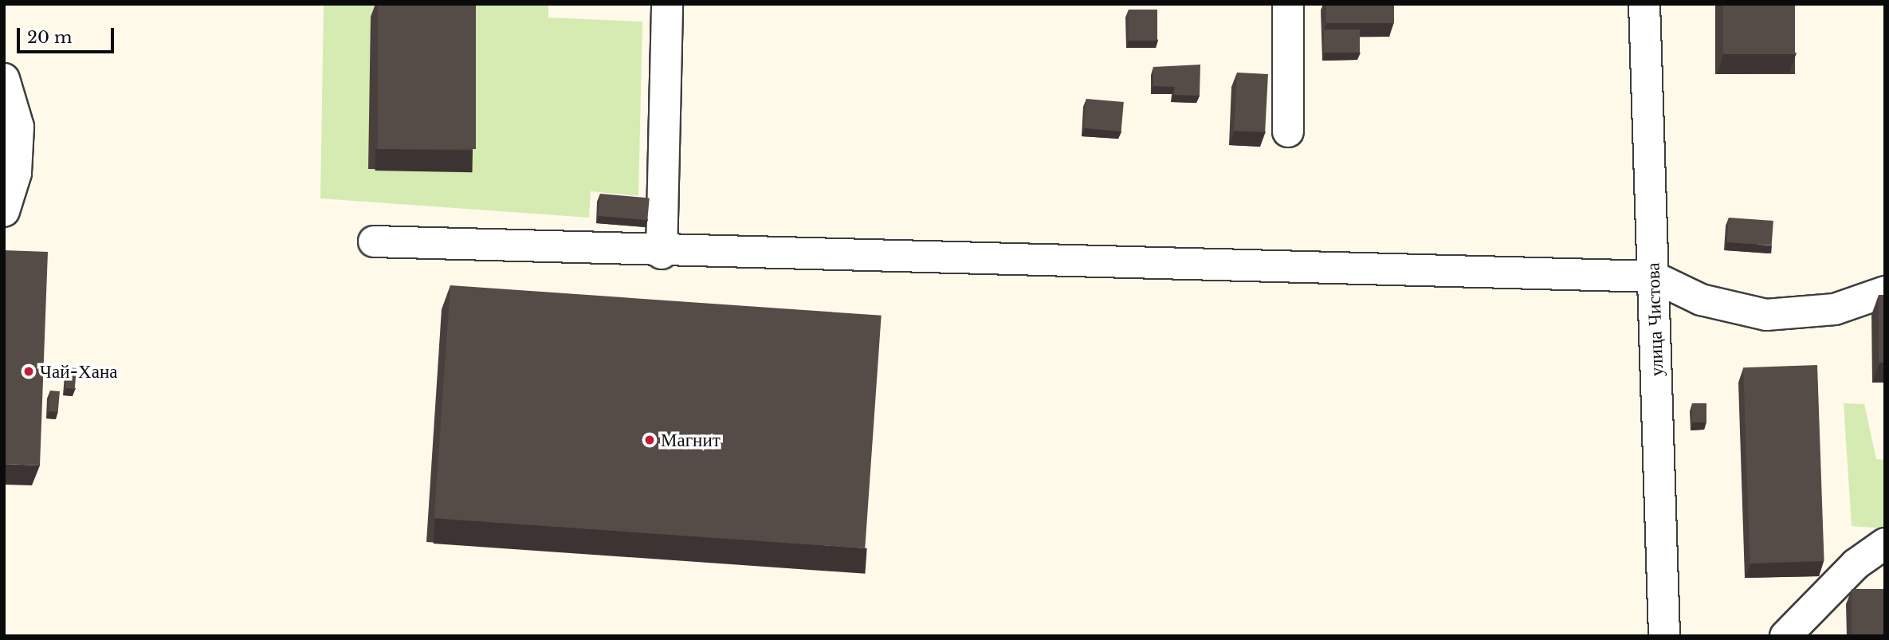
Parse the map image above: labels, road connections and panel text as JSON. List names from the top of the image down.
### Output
{
  "streets": {
    "street": ["улица Чистова"]
  },
  "places": ["Чай-Хана", "Магнит"],
  "scale_bar": "20 m"
}
